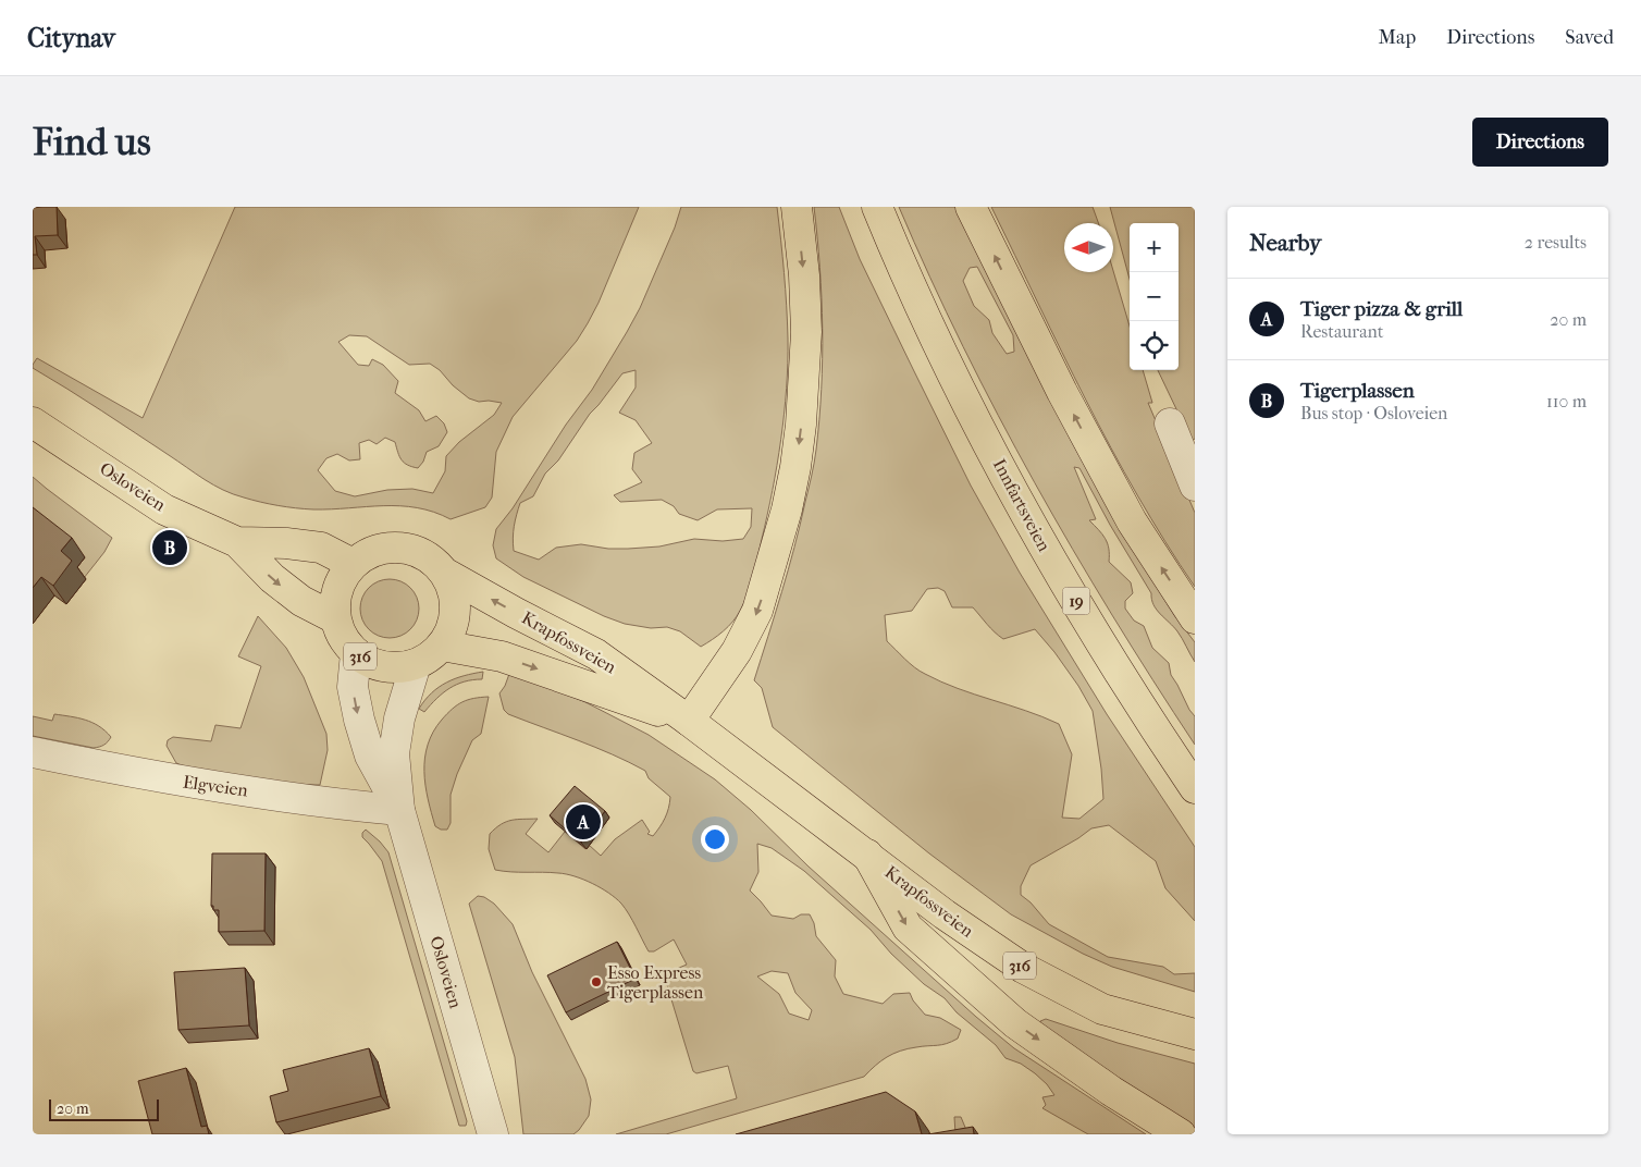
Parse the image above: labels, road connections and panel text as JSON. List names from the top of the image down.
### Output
{
  "streets": {
    "main road": [
      "Osloveien",
      "Innfartsveien",
      "19",
      "Krapfossveien",
      "316"
    ],
    "street": ["Elgveien"]
  },
  "crossings": [
    ["Osloveien", "Krapfossveien"],
    ["Osloveien", "316"],
    ["Osloveien", "Elgveien"],
    ["Krapfossveien", "316"]
  ],
  "places": ["Esso Express Tigerplassen"],
  "scale_bar": "20 m",
  "north": "left",
  "page": {
    "header": "Citynav",
    "nav": ["Map", "Directions", "Saved"],
    "buttons": "Directions",
    "title": "Find us",
    "heading": ["Nearby", "2 results"],
    "map_buttons": ["+", "−"],
    "list": [
      {
        "mark": "A",
        "name": "Tiger pizza & grill",
        "note": "Restaurant",
        "value": "20 m"
      },
      {
        "mark": "B",
        "name": "Tigerplassen",
        "note": "Bus stop · Osloveien",
        "value": "110 m"
      }
    ],
    "pins": ["B", "A"],
    "scale": "20 m"
  }
}
